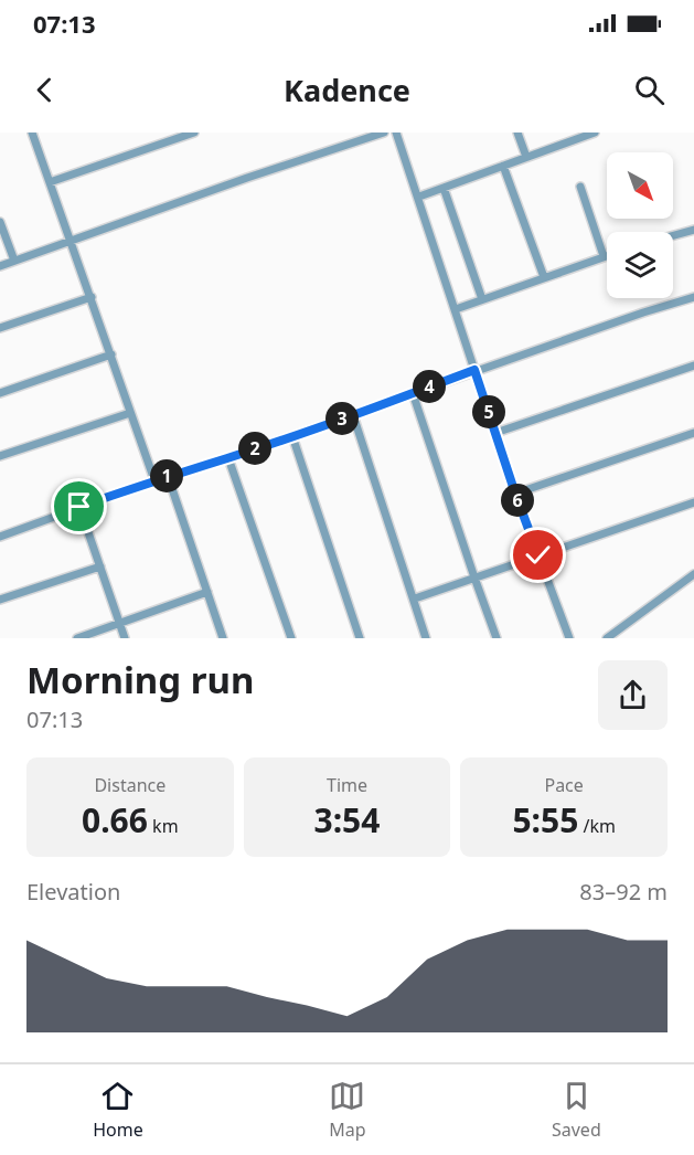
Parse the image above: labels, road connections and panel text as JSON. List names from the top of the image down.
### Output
{
  "north": "bottom right",
  "page": {
    "status": "07:13",
    "header": "Kadence",
    "pins": [
      "4",
      "5",
      "3",
      "2",
      "1",
      "6"
    ],
    "heading": ["Morning run", "07:13"],
    "stats": [
      ["Distance", "0.66 km"],
      ["Time", "3:54"],
      ["Pace", "5:55 /km"]
    ],
    "chart": ["Elevation", "83–92 m"],
    "tabs": ["Home", "Map", "Saved"]
  }
}
